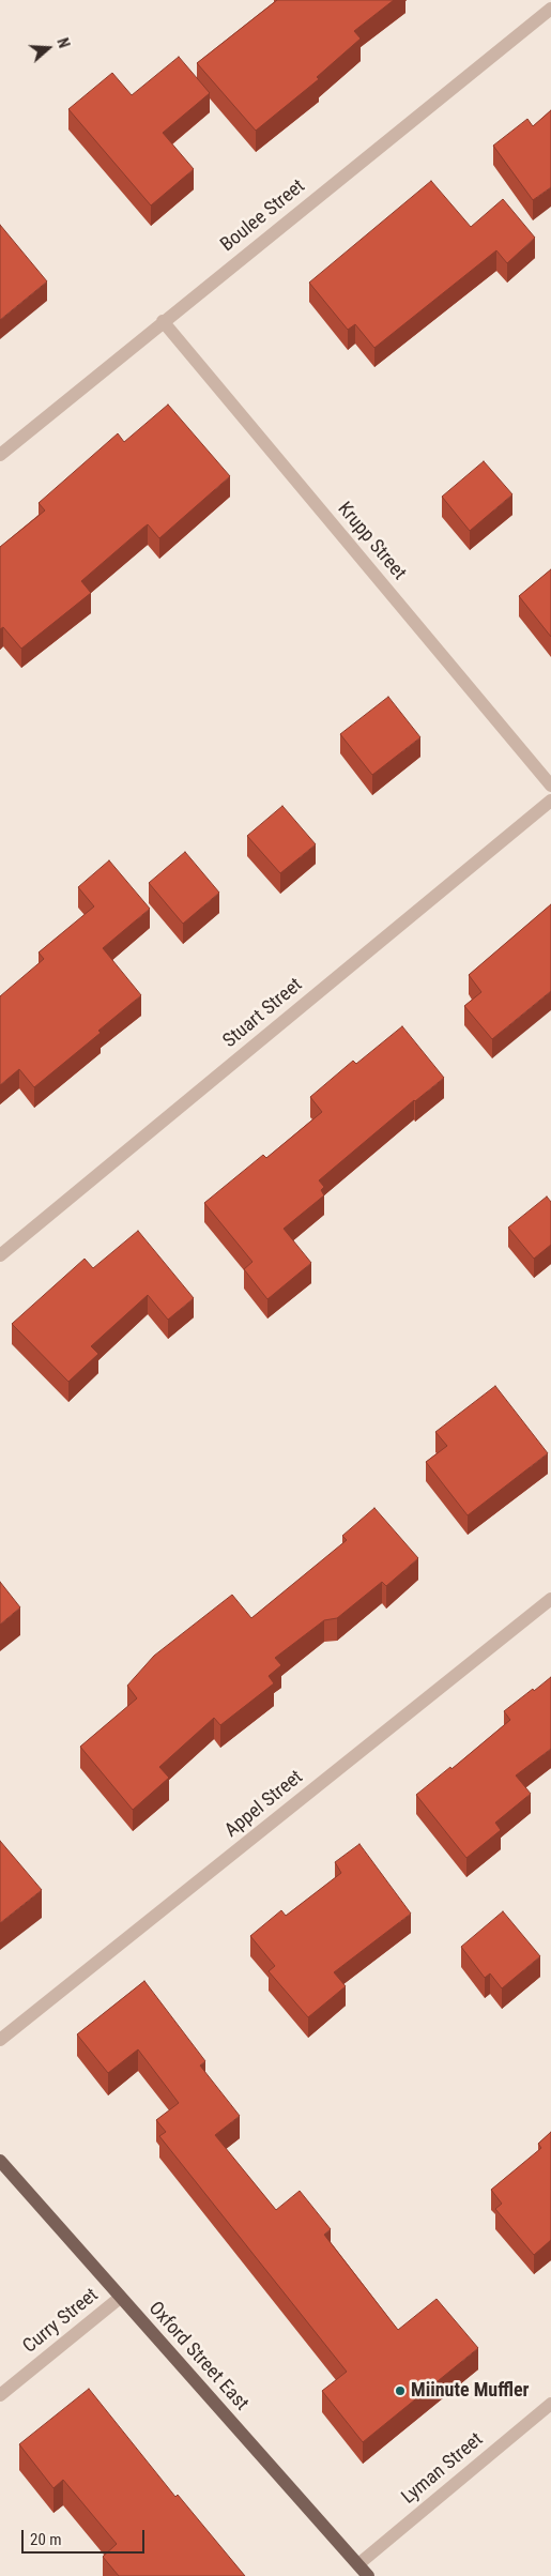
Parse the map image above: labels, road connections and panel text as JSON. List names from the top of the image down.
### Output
{
  "streets": {
    "main road": ["Oxford Street East"],
    "street": [
      "Boulee Street",
      "Krupp Street",
      "Stuart Street",
      "Appel Street",
      "Curry Street",
      "Lyman Street"
    ]
  },
  "crossings": [
    ["Boulee Street", "Krupp Street"],
    ["Curry Street", "Oxford Street East"],
    ["Oxford Street East", "Lyman Street"]
  ],
  "places": ["Miinute Muffler"],
  "scale_bar": "20 m",
  "north": "right"
}
